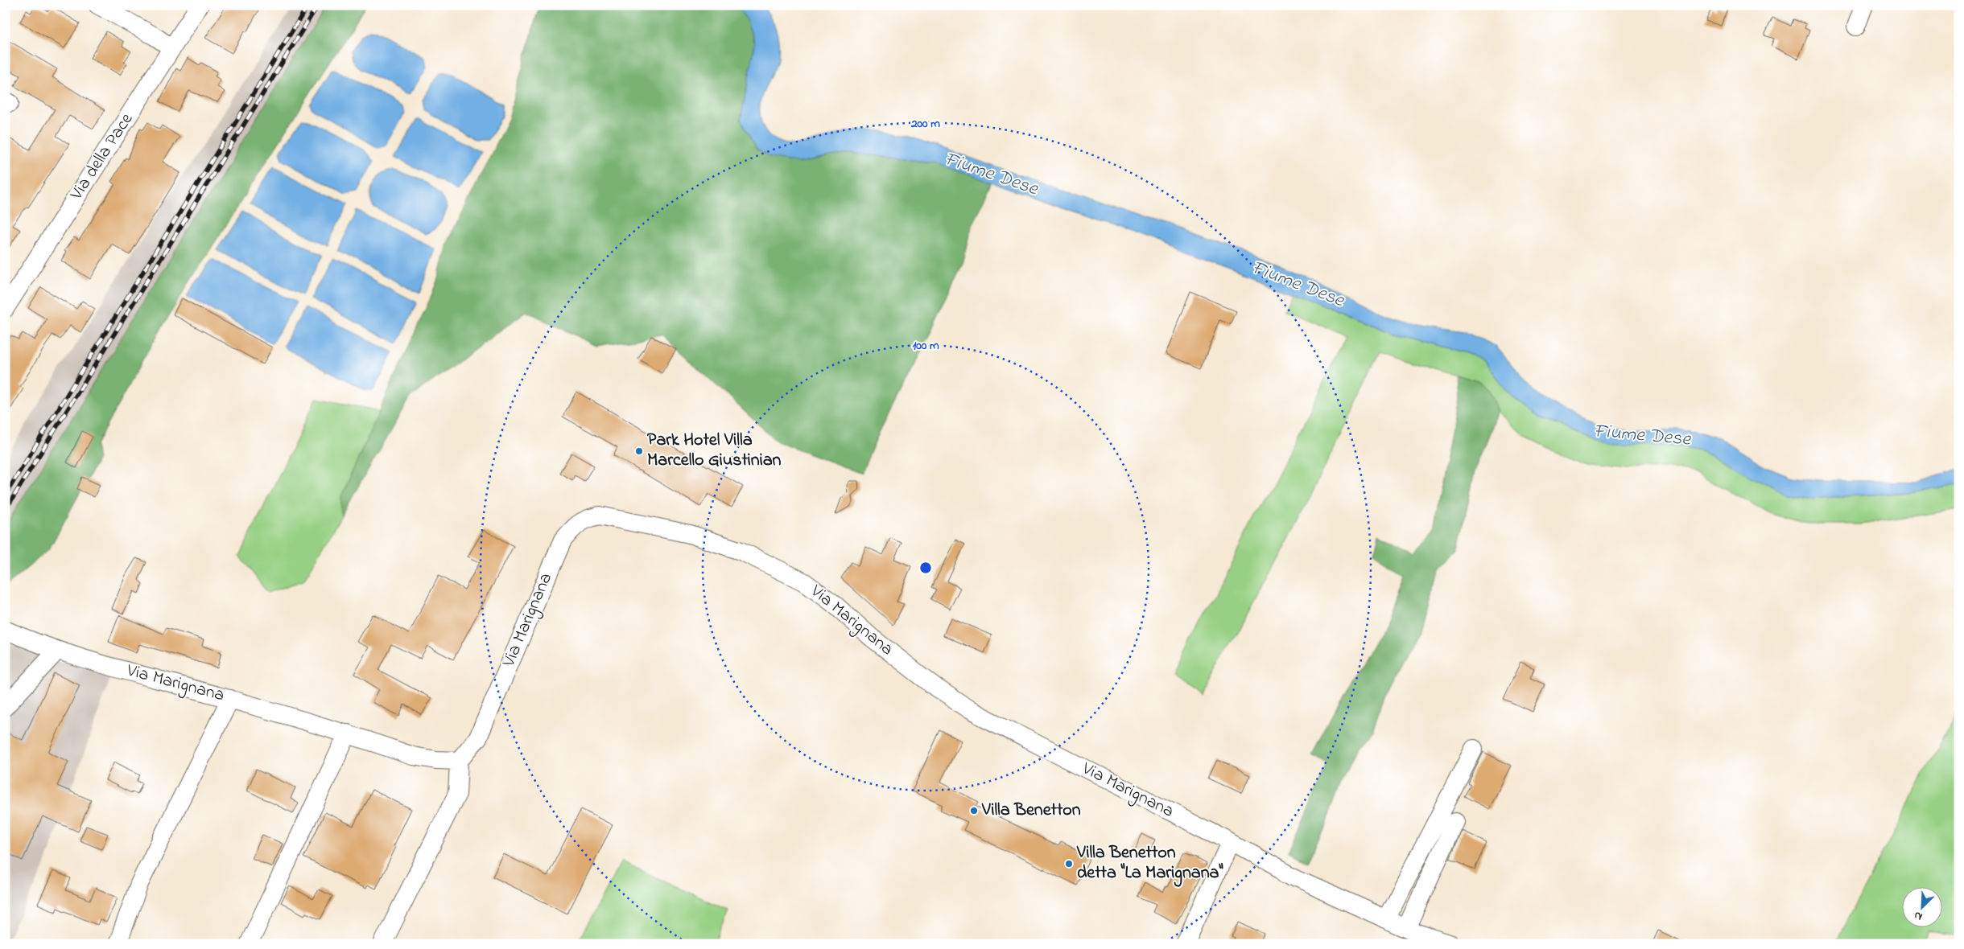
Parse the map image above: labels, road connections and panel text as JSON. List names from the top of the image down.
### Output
{
  "streets": {
    "street": ["Via della Pace", "Via Marignana"]
  },
  "water": ["Fiume Dese"],
  "places": ["Park Hotel Villa Marcello Giustinian", "Villa Benetton", "Villa Benetton detta \"La Marignana\""],
  "north": "bottom left",
  "rings": ["200 m", "100 m"]
}
